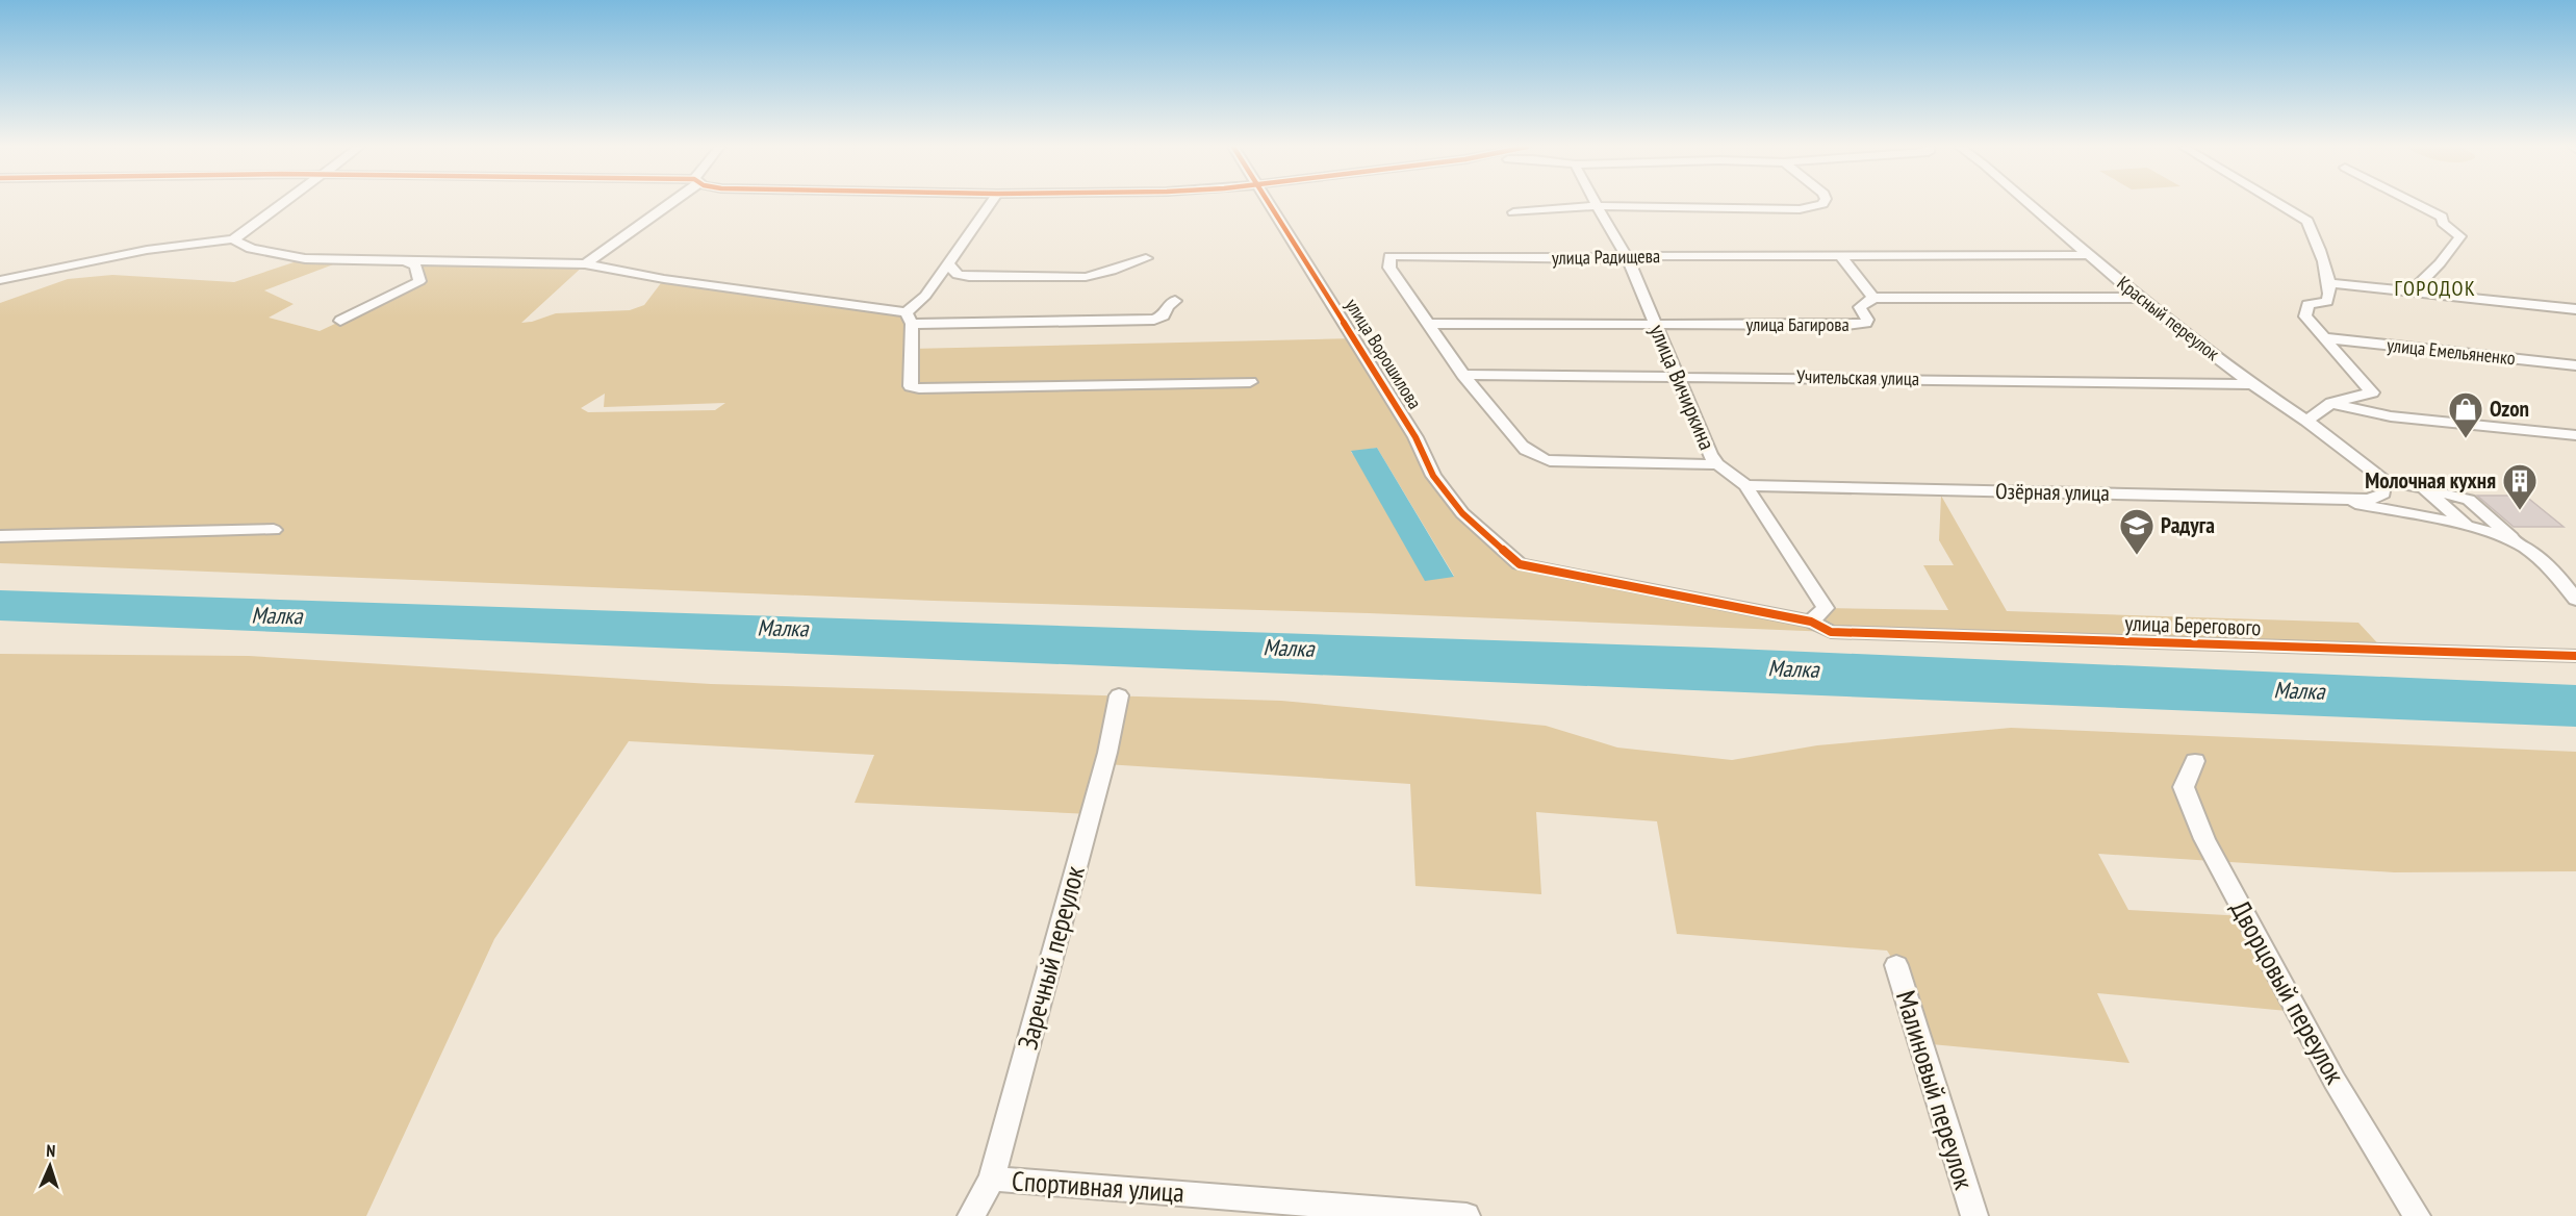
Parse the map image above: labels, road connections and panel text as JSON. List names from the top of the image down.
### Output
{
  "streets": {
    "street": [
      "улица Радищева",
      "Красный переулок",
      "улица Багирова",
      "улица Емельяненко",
      "улица Ворошилова",
      "Учительская улица",
      "улица Вичиркина",
      "Озёрная улица",
      "улица Берегового",
      "Заречный переулок",
      "Дворцовый переулок",
      "Малиновый переулок",
      "Спортивная улица"
    ]
  },
  "crossings": [
    ["улица Радищева", "Красный переулок"],
    ["улица Радищева", "улица Багирова"],
    ["улица Радищева", "Учительская улица"],
    ["улица Радищева", "улица Вичиркина"],
    ["Красный переулок", "улица Багирова"],
    ["Красный переулок", "Учительская улица"],
    ["Красный переулок", "Озёрная улица"],
    ["улица Багирова", "улица Вичиркина"],
    ["улица Ворошилова", "улица Берегового"],
    ["Учительская улица", "улица Вичиркина"],
    ["улица Вичиркина", "Озёрная улица"],
    ["улица Вичиркина", "улица Берегового"],
    ["Заречный переулок", "Спортивная улица"]
  ],
  "districts": ["ГОРОДОК"],
  "water": ["Малка"],
  "places": {
    "shop": ["Ozon"],
    "building": ["Молочная кухня"],
    "school or university": ["Радуга"]
  },
  "north": "top"
}
